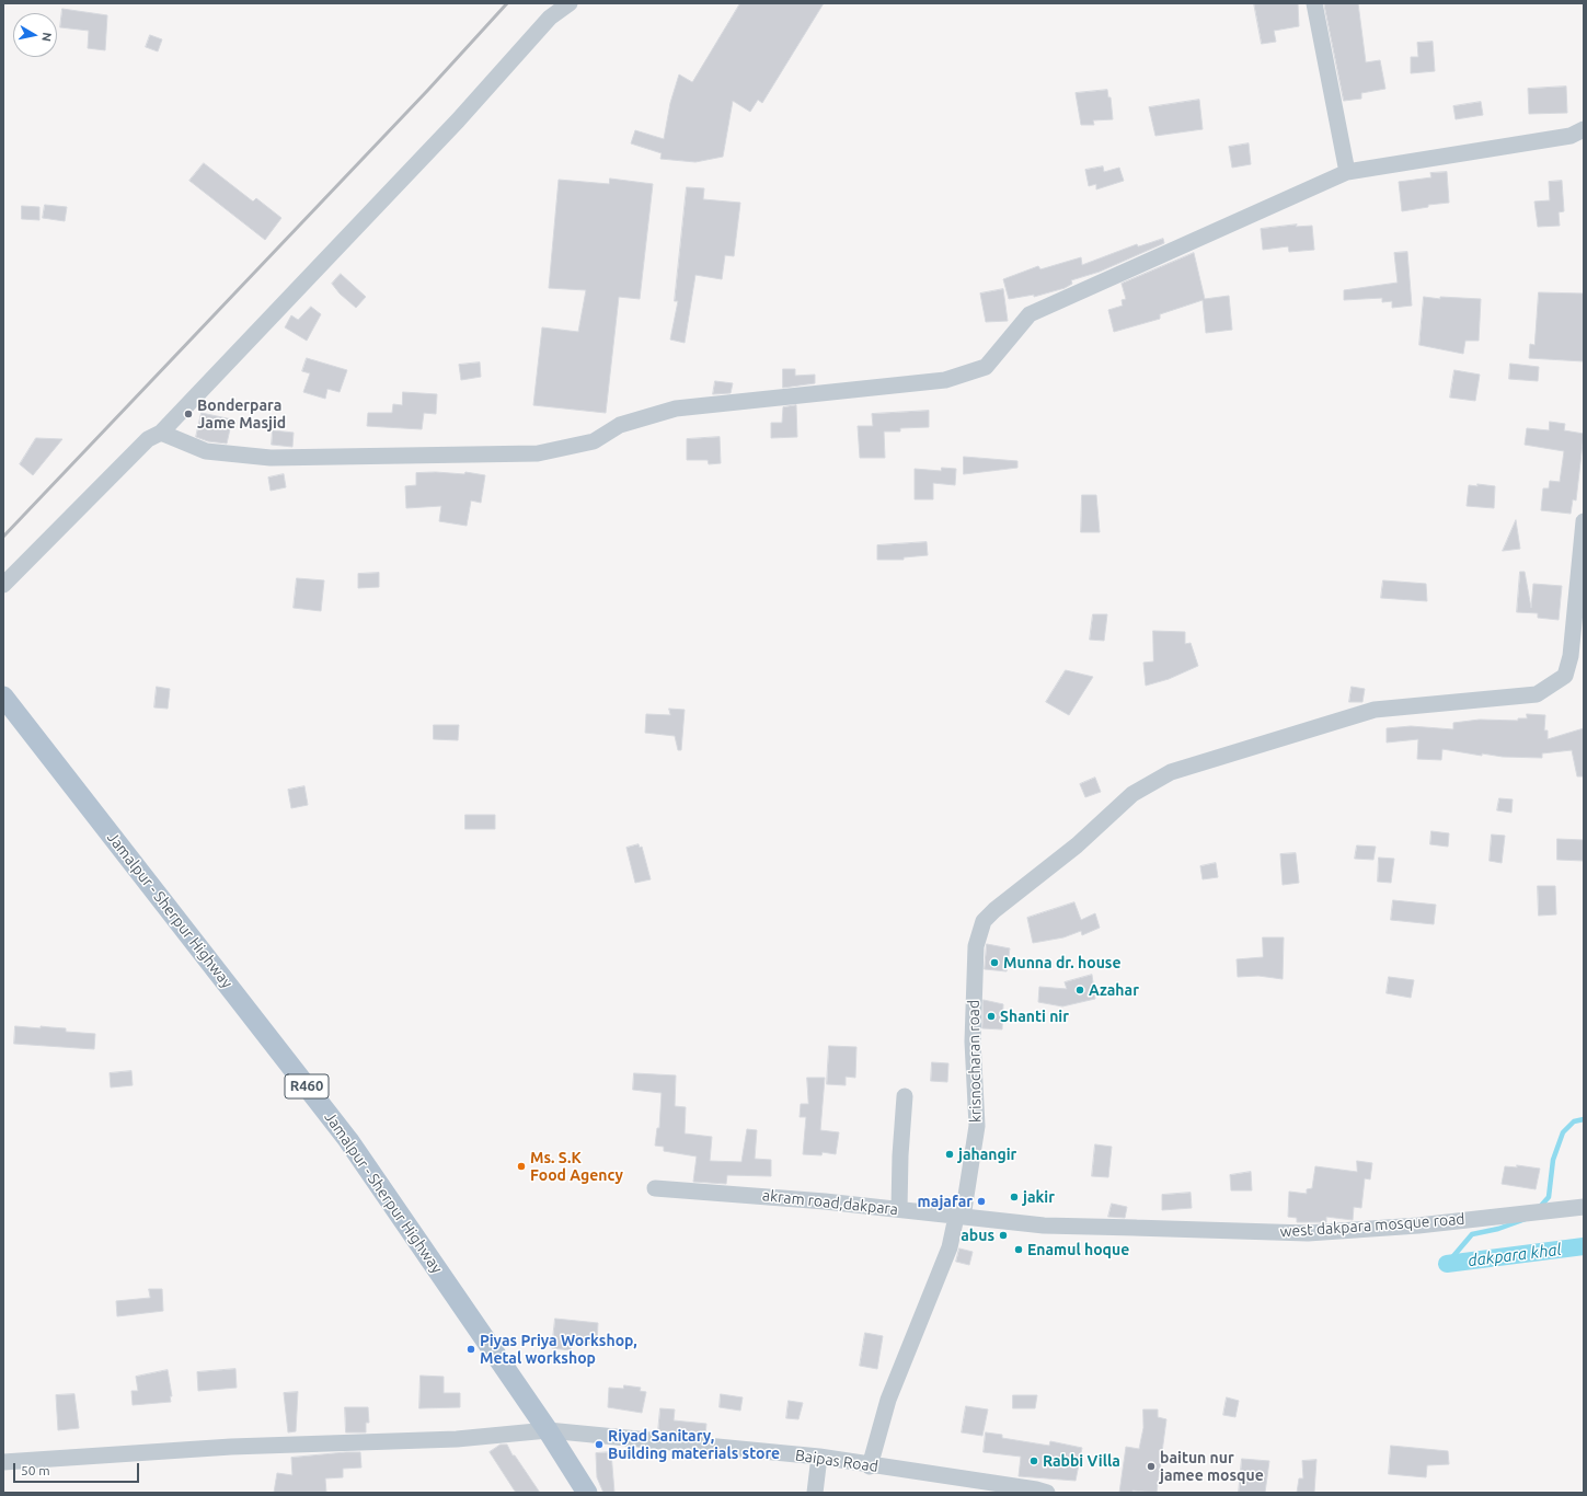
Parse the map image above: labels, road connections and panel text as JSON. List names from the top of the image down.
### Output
{
  "streets": {
    "main road": ["Jamalpur - Sherpur Highway", "R460"],
    "street": [
      "krisnocharan road",
      "akram road,dakpara",
      "west dakpara mosque road",
      "Baipas Road"
    ]
  },
  "crossings": [
    ["Jamalpur - Sherpur Highway", "Baipas Road"],
    ["krisnocharan road", "akram road,dakpara"],
    ["krisnocharan road", "Baipas Road"],
    ["akram road,dakpara", "west dakpara mosque road"]
  ],
  "water": ["dakpara khal"],
  "places": [
    "Bonderpara Jame Masjid",
    "Munna dr. house",
    "Azahar",
    "Shanti nir",
    "jahangir",
    "Ms. S.K Food Agency",
    "jakir",
    "majafar",
    "abus",
    "Enamul hoque",
    "Piyas Priya Workshop, Metal workshop",
    "Riyad Sanitary, Building materials store",
    "Rabbi Villa",
    "baitun nur jamee mosque"
  ],
  "scale_bar": "50 m",
  "north": "right"
}
